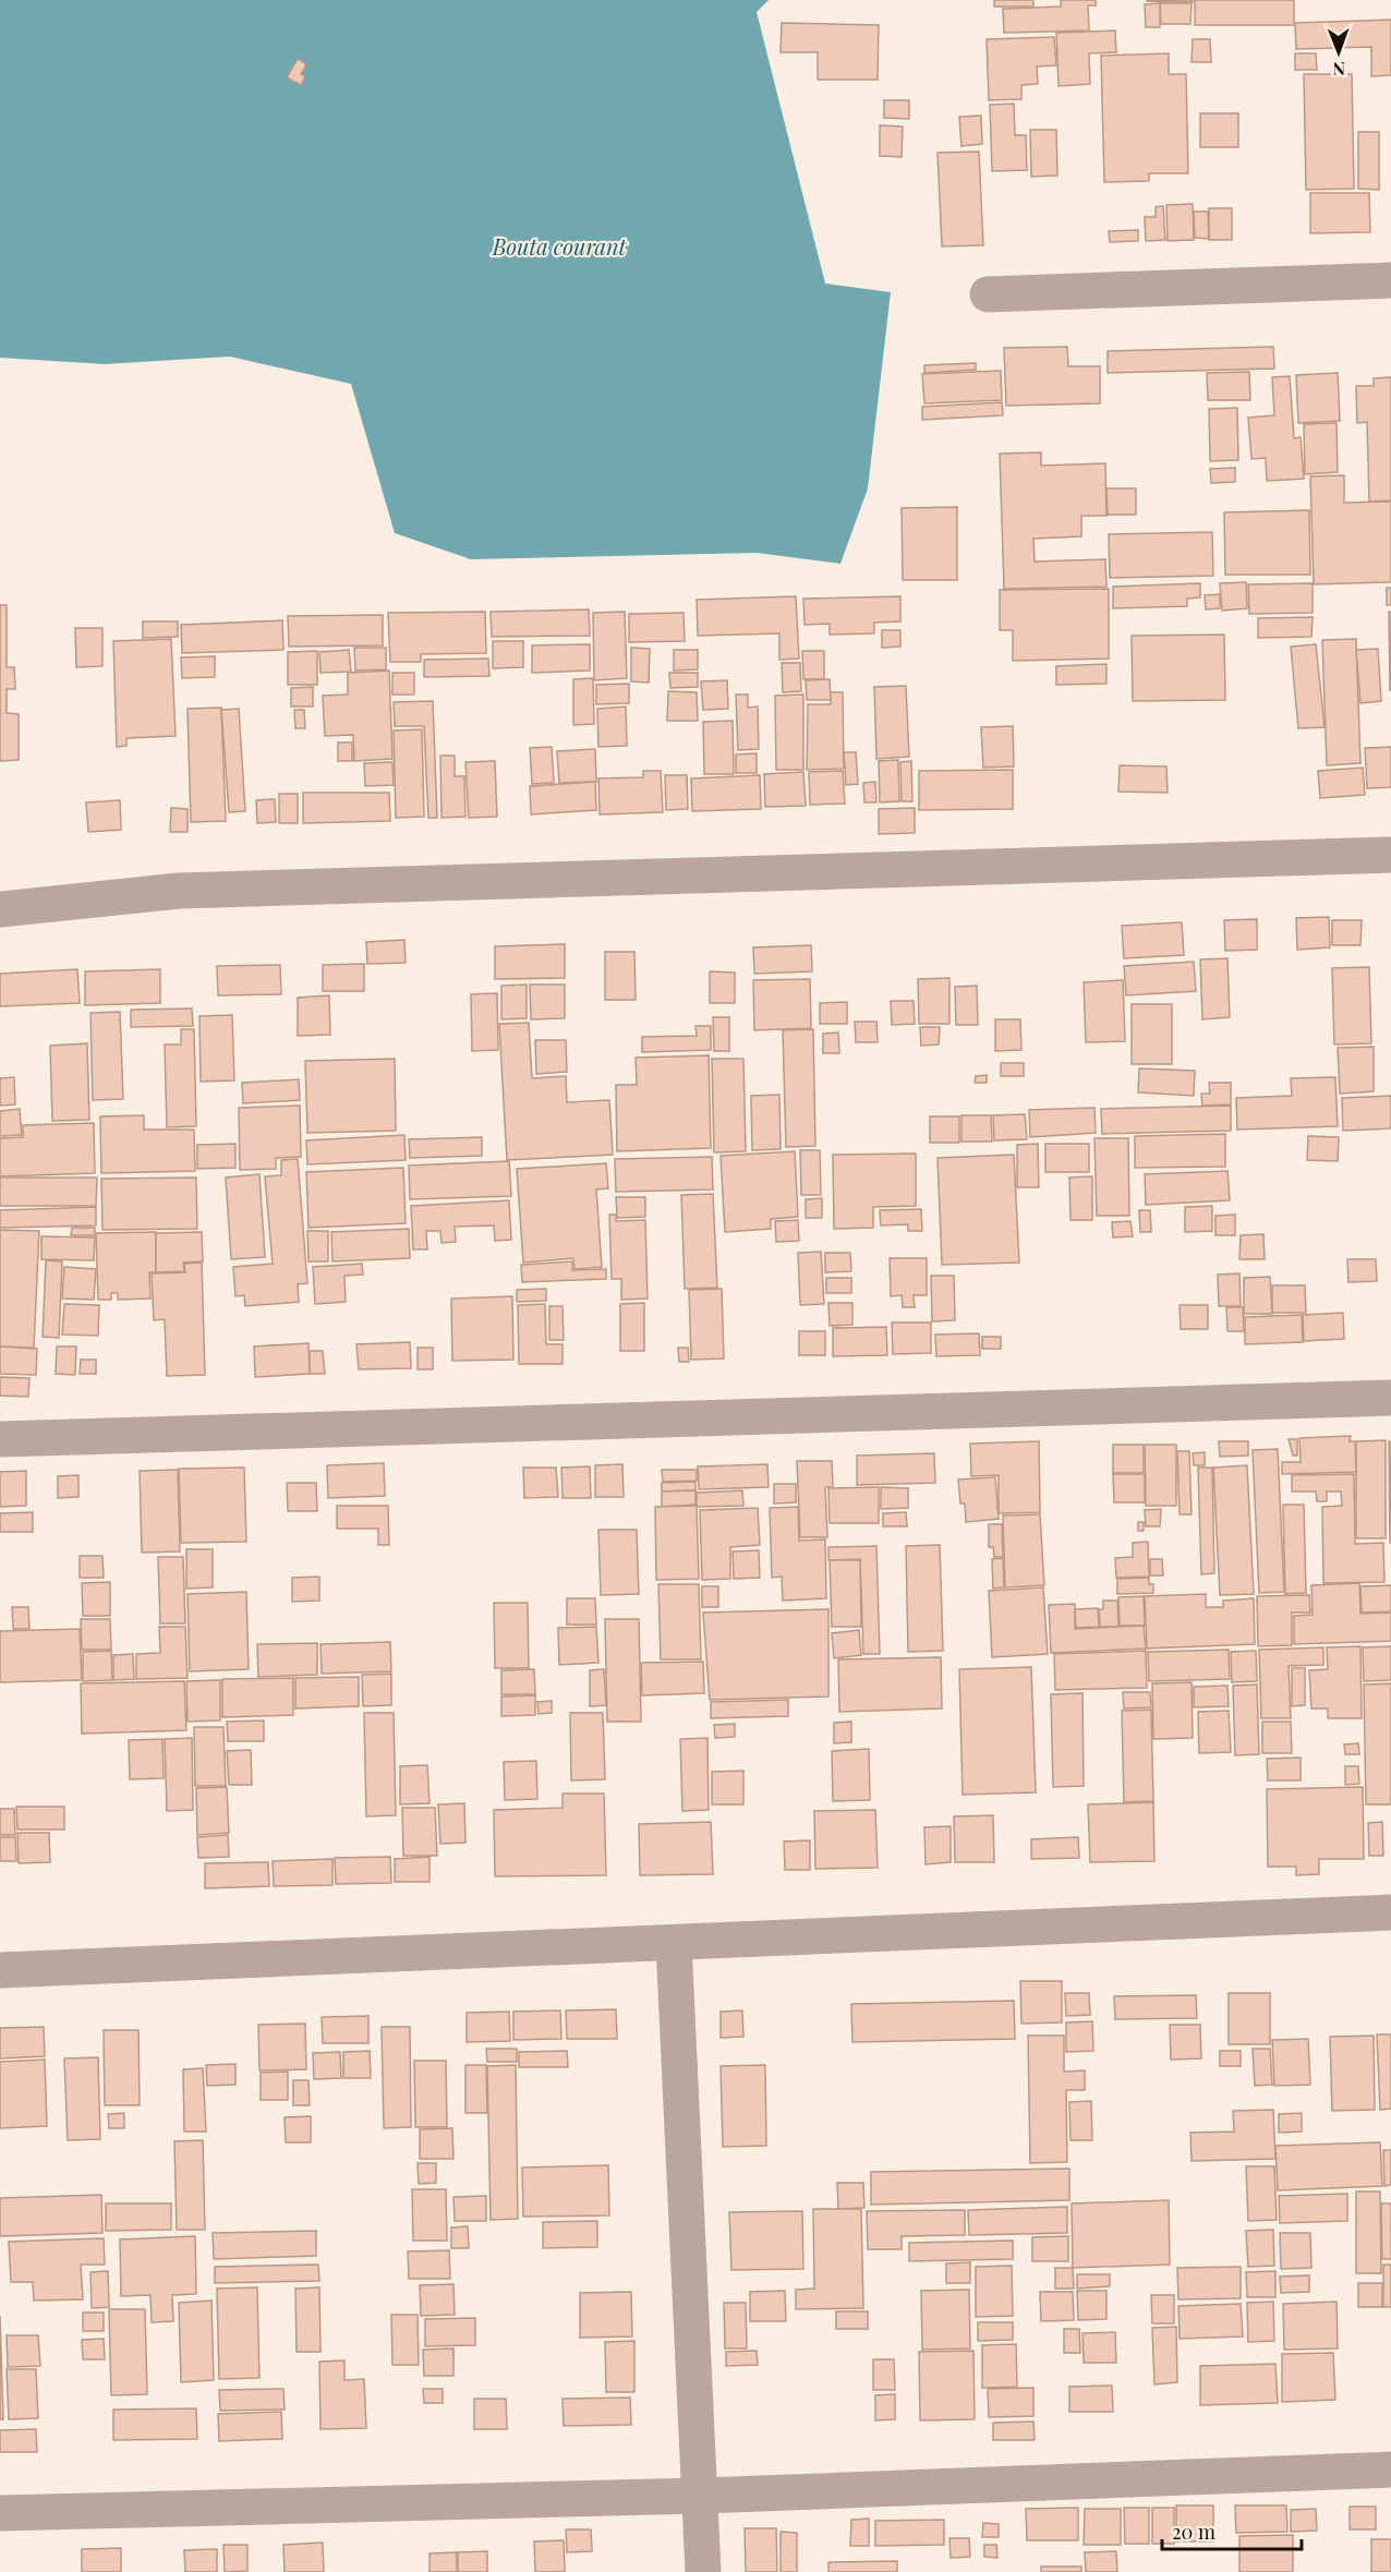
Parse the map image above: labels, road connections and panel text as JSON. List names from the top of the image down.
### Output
{
  "water": ["Bouta courant"],
  "scale_bar": "20 m",
  "north": "bottom"
}
